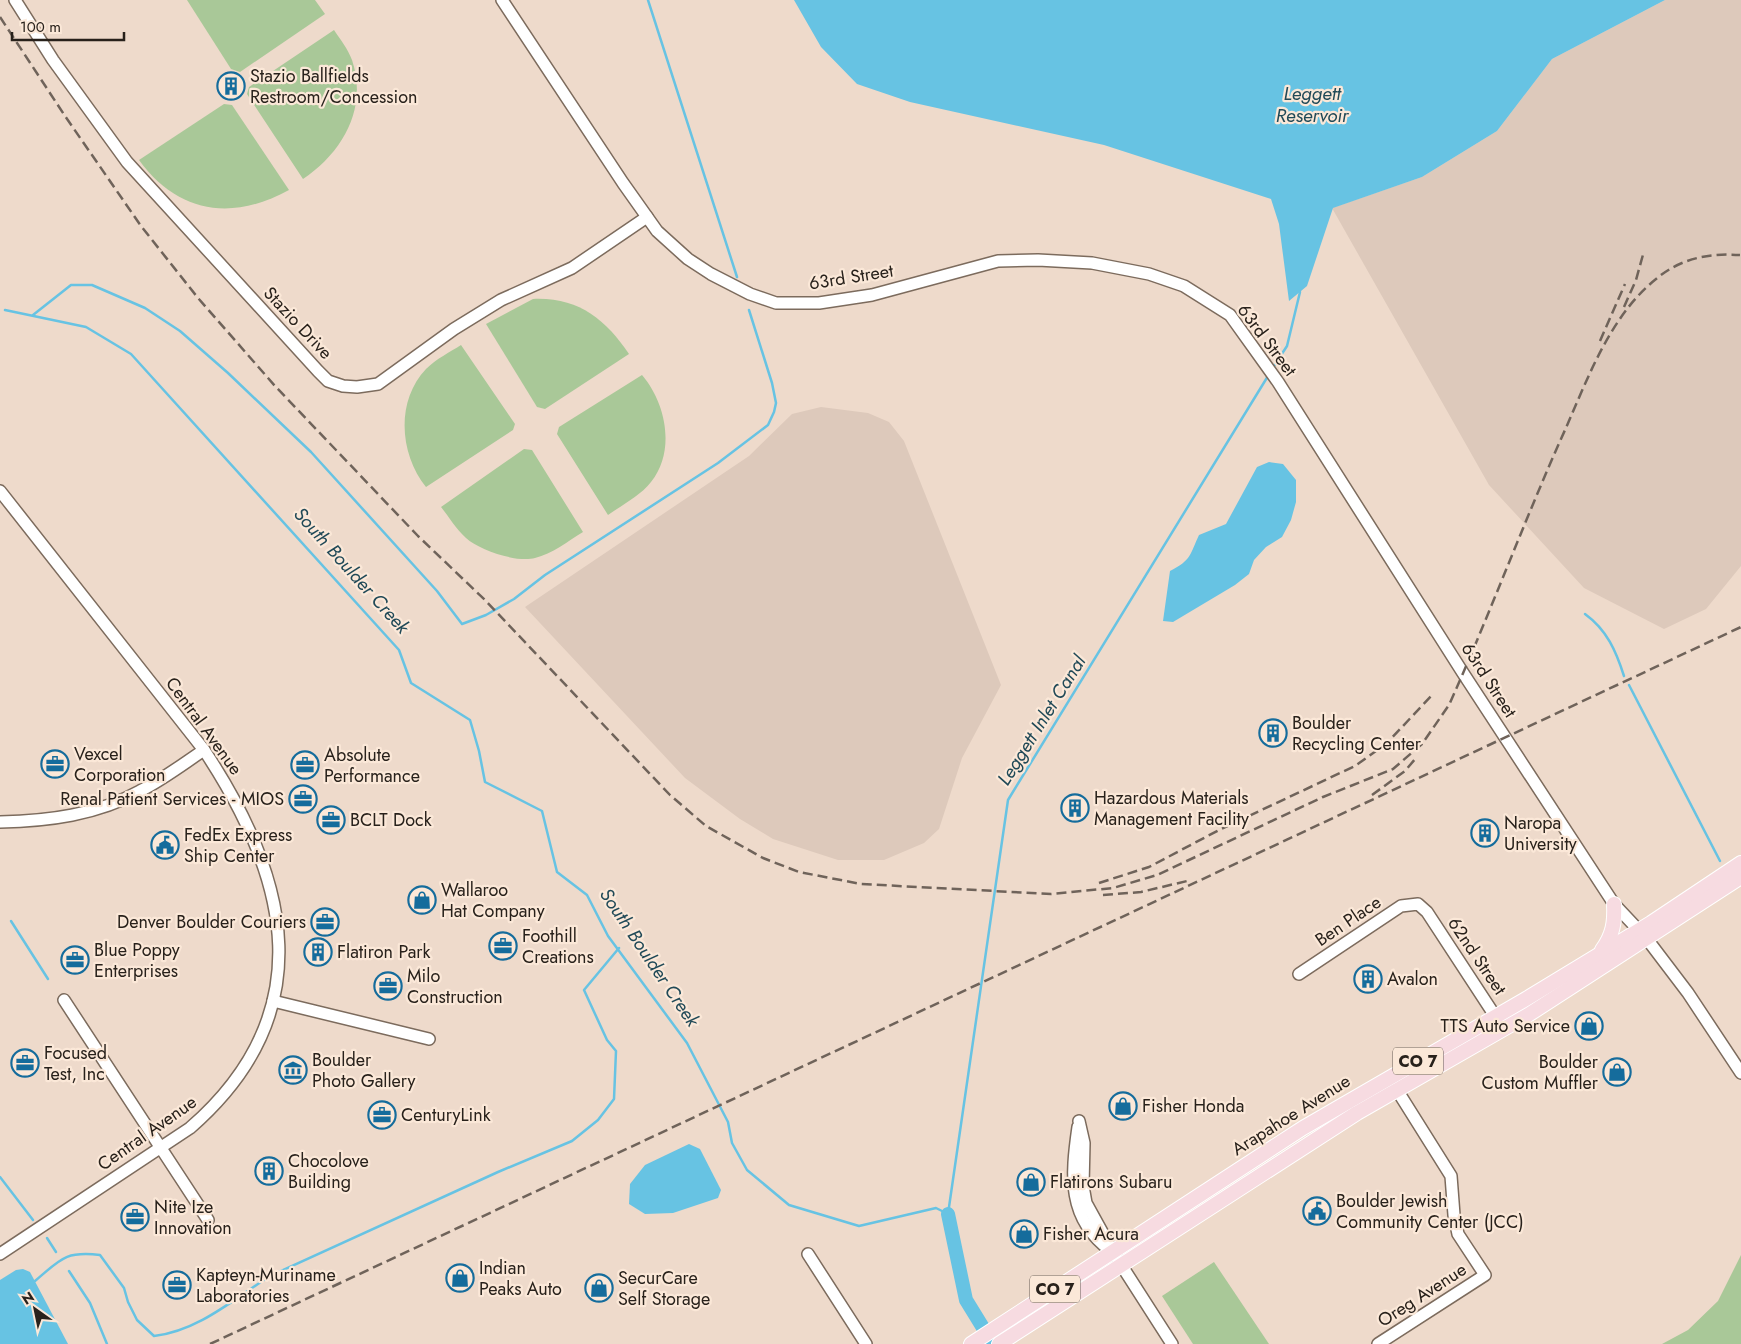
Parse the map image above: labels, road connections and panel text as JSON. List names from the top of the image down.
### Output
{
  "streets": {
    "main road": ["CO 7", "Arapahoe Avenue"],
    "street": [
      "63rd Street",
      "Stazio Drive",
      "Central Avenue",
      "Ben Place",
      "62nd Street",
      "Oreg Avenue"
    ]
  },
  "crossings": [
    ["63rd Street", "Stazio Drive"],
    ["63rd Street", "CO 7"],
    ["63rd Street", "Arapahoe Avenue"],
    ["Ben Place", "62nd Street"],
    ["62nd Street", "Arapahoe Avenue"],
    ["CO 7", "Arapahoe Avenue"],
    ["Arapahoe Avenue", "Oreg Avenue"]
  ],
  "water": ["Leggett Reservoir", "South Boulder Creek", "Leggett Inlet Canal"],
  "places": {
    "building": [
      "Stazio Ballfields Restroom/Concession",
      "Boulder Recycling Center",
      "Hazardous Materials Management Facility",
      "Naropa University",
      "Flatiron Park",
      "Avalon",
      "Chocolove Building"
    ],
    "office": [
      "Vexcel Corporation",
      "Absolute Performance",
      "Renal Patient Services - MIOS",
      "BCLT Dock",
      "Denver Boulder Couriers",
      "Foothill Creations",
      "Blue Poppy Enterprises",
      "Milo Construction",
      "Focused Test, Inc",
      "CenturyLink",
      "Nite Ize Innovation",
      "Kapteyn-Muriname Laboratories"
    ],
    "public building": ["FedEx Express Ship Center", "Boulder Jewish Community Center (JCC)"],
    "shop": [
      "Wallaroo Hat Company",
      "TTS Auto Service",
      "Boulder Custom Muffler",
      "Fisher Honda",
      "Flatirons Subaru",
      "Fisher Acura",
      "Indian Peaks Auto",
      "SecurCare Self Storage"
    ],
    "museum": ["Boulder Photo Gallery"]
  },
  "scale_bar": "100 m",
  "north": "top left"
}
